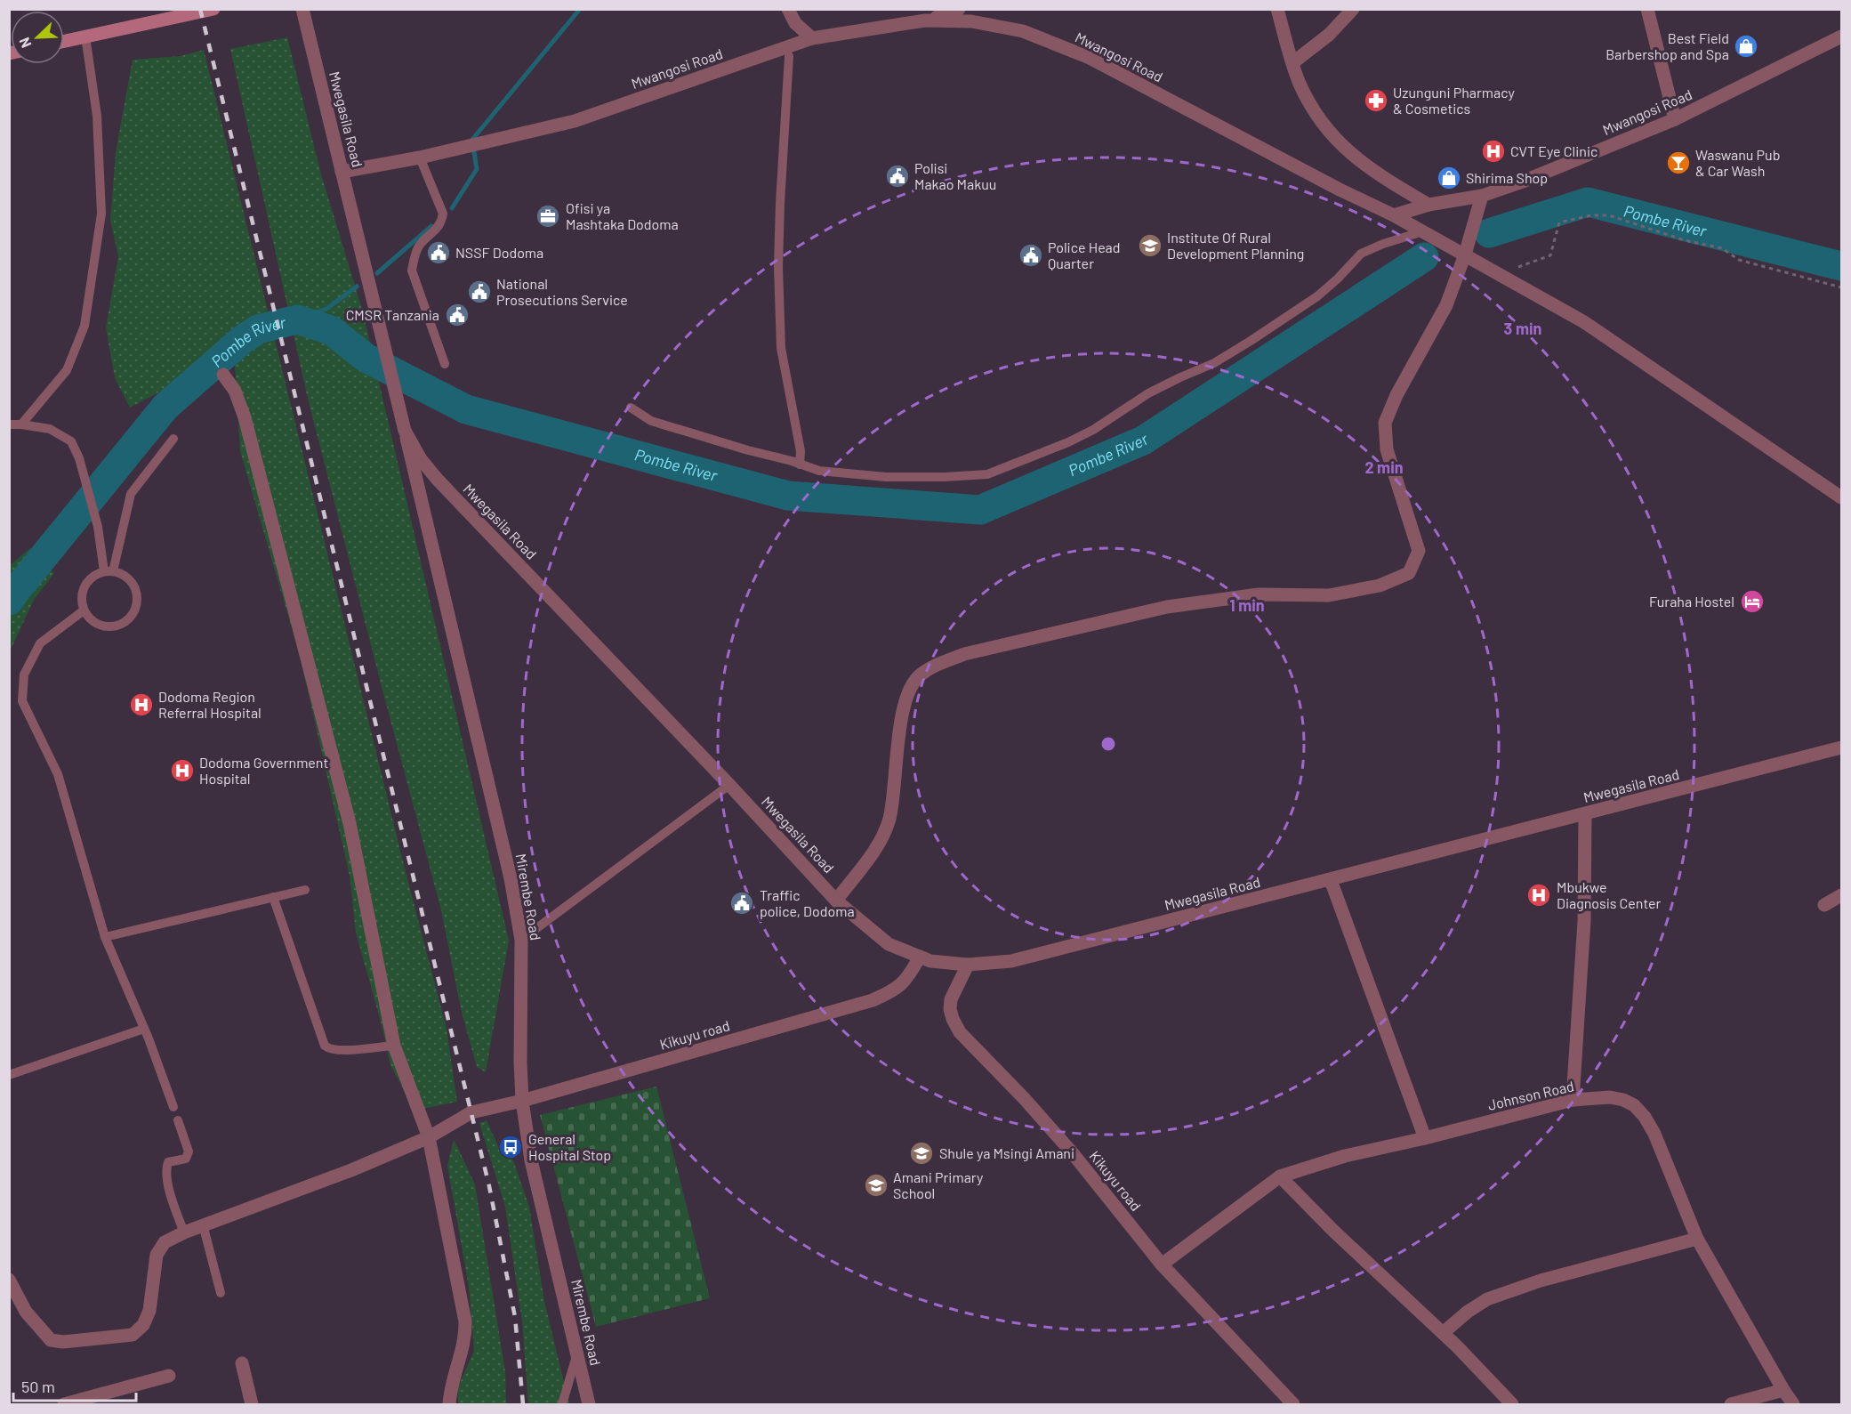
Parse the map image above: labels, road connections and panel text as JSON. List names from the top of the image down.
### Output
{
  "streets": {
    "street": [
      "Mwangosi Road",
      "Mwegasila Road",
      "Mirembe Road",
      "Kikuyu road",
      "Johnson Road"
    ]
  },
  "crossings": [
    ["Mwangosi Road", "Mwegasila Road"],
    ["Mwegasila Road", "Mirembe Road"],
    ["Mwegasila Road", "Kikuyu road"],
    ["Mirembe Road", "Kikuyu road"],
    ["Kikuyu road", "Johnson Road"]
  ],
  "water": ["Pombe River"],
  "places": {
    "shop": ["Best Field Barbershop and Spa", "Shirima Shop"],
    "pharmacy": ["Uzunguni Pharmacy & Cosmetics"],
    "hospital": [
      "CVT Eye Clinic",
      "Dodoma Region Referral Hospital",
      "Dodoma Government Hospital",
      "Mbukwe Diagnosis Center"
    ],
    "bar": ["Waswanu Pub & Car Wash"],
    "public building": [
      "Polisi Makao Makuu",
      "NSSF Dodoma",
      "Police Head Quarter",
      "National Prosecutions Service",
      "CMSR Tanzania",
      "Traffic police, Dodoma"
    ],
    "office": ["Ofisi ya Mashtaka Dodoma"],
    "school or university": ["Institute Of Rural Development Planning", "Shule ya Msingi Amani", "Amani Primary School"],
    "hotel": ["Furaha Hostel"],
    "bus stop": ["General Hospital Stop"]
  },
  "scale_bar": "50 m",
  "north": "bottom left",
  "rings": ["3 min", "2 min", "1 min"]
}
